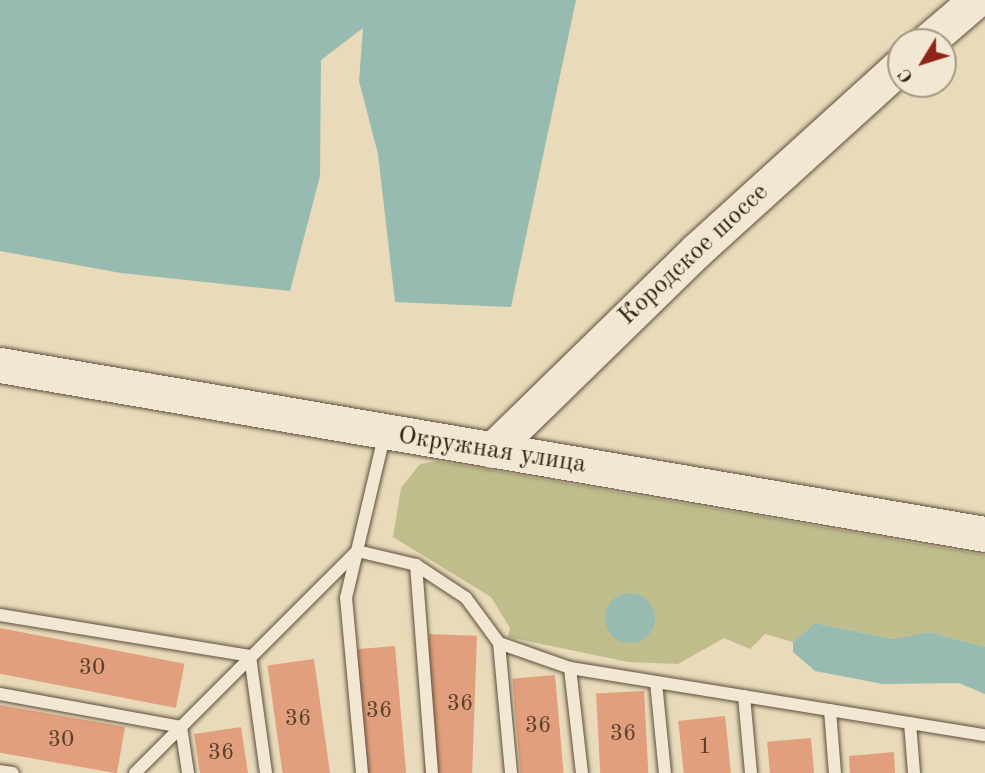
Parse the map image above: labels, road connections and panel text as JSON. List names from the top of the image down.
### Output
{
  "streets": {
    "main road": ["Кородское шоссе", "Окружная улица"]
  },
  "crossings": [
    ["Кородское шоссе", "Окружная улица"]
  ],
  "house_numbers": [
    "30",
    "36",
    "36",
    "36",
    "36",
    "36",
    "30",
    "1",
    "36"
  ],
  "north": "bottom left"
}
